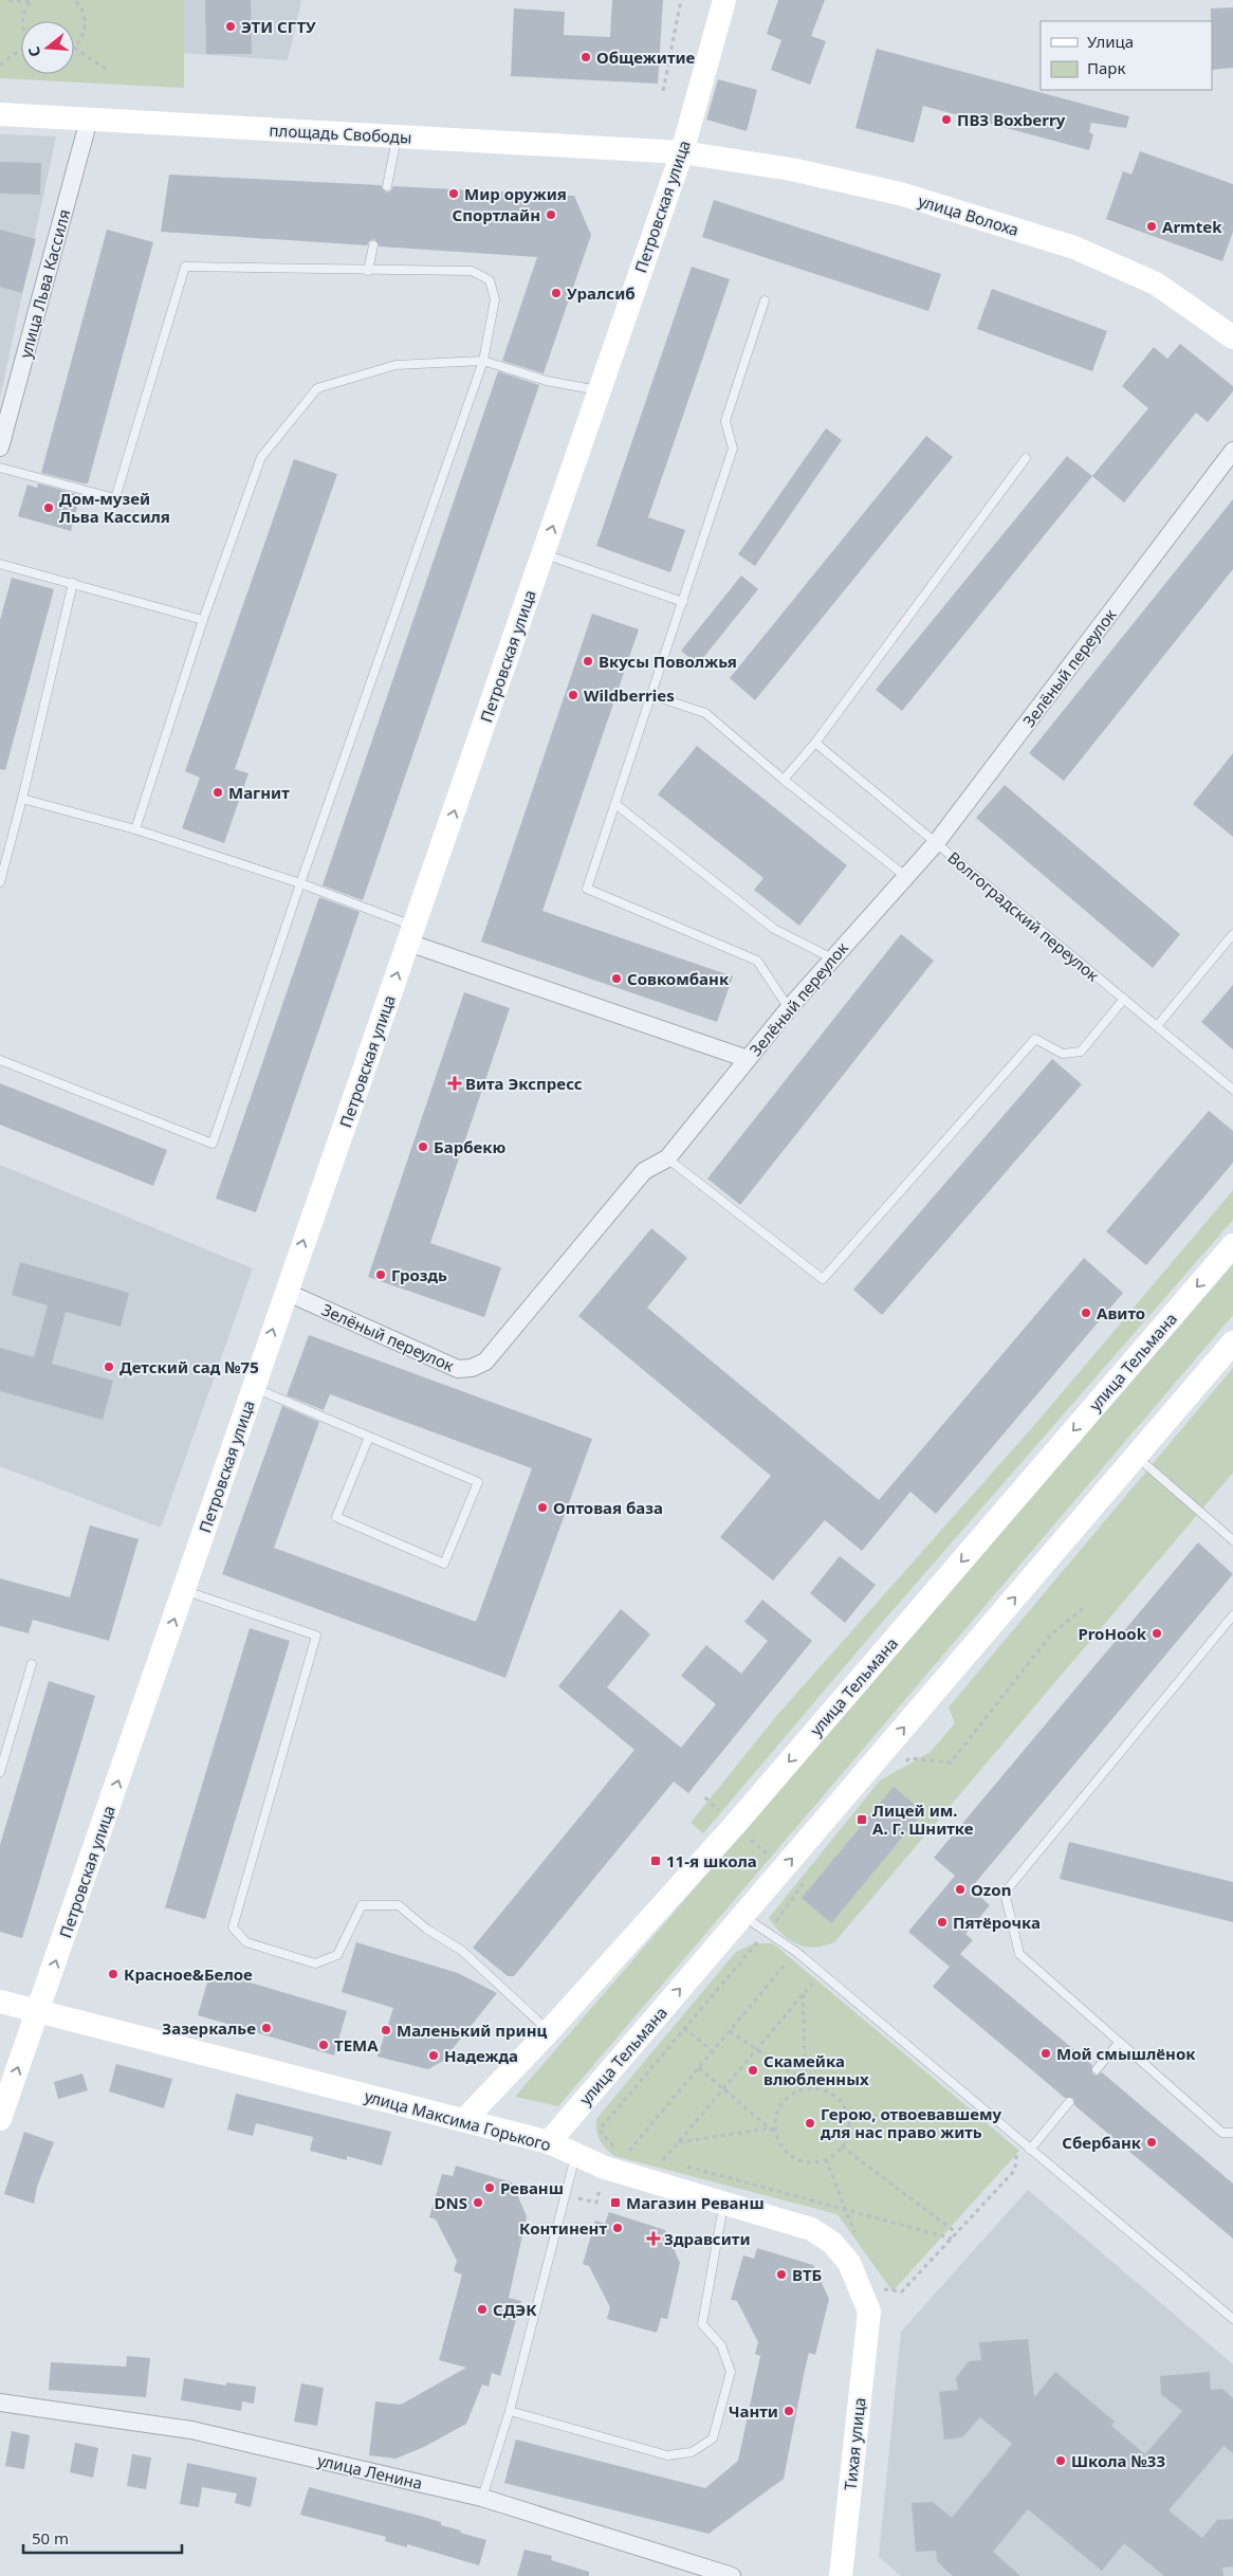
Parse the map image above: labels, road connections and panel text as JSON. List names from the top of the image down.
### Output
{
  "streets": {
    "main road": [
      "площадь Свободы",
      "Петровская улица",
      "улица Волоха",
      "улица Тельмана",
      "улица Максима Горького",
      "Тихая улица"
    ],
    "street": ["улица Льва Кассиля", "Зелёный переулок", "улица Ленина"],
    "lane": ["Волгоградский переулок"]
  },
  "crossings": [
    ["площадь Свободы", "Петровская улица"],
    ["площадь Свободы", "улица Волоха"],
    ["площадь Свободы", "улица Льва Кассиля"],
    ["Петровская улица", "улица Волоха"],
    ["Петровская улица", "Зелёный переулок"],
    ["Петровская улица", "улица Максима Горького"],
    ["Зелёный переулок", "Волгоградский переулок"],
    ["улица Тельмана", "улица Максима Горького"],
    ["улица Максима Горького", "Тихая улица"]
  ],
  "one_way": ["Петровская улица"],
  "places": {
    "other": [
      "ЭТИ СГТУ",
      "Общежитие",
      "ПВЗ Boxberry",
      "Мир оружия",
      "Спортлайн",
      "Armtek",
      "Уралсиб",
      "Дом-музей Льва Кассиля",
      "Вкусы Поволжья",
      "Wildberries",
      "Магнит",
      "Совкомбанк",
      "Барбекю",
      "Гроздь",
      "Авито",
      "Детский сад №75",
      "Оптовая база",
      "ProHook",
      "Ozon",
      "Пятёрочка",
      "Красное&Белое",
      "Зазеркалье",
      "Маленький принц",
      "ТЕМА",
      "Мой смышлёнок",
      "Надежда",
      "Скамейка влюбленных",
      "Герою, отвоевавшему для нас право жить",
      "Сбербанк",
      "Реванш",
      "DNS",
      "Континент",
      "ВТБ",
      "СДЭК",
      "Чанти",
      "Школа №33"
    ],
    "health": ["Вита Экспресс", "Здравсити"],
    "transit": ["Лицей им. А. Г. Шнитке", "11-я школа", "Магазин Реванш"]
  },
  "legend": ["Улица", "Парк"],
  "scale_bar": "50 m",
  "north": "left"
}
